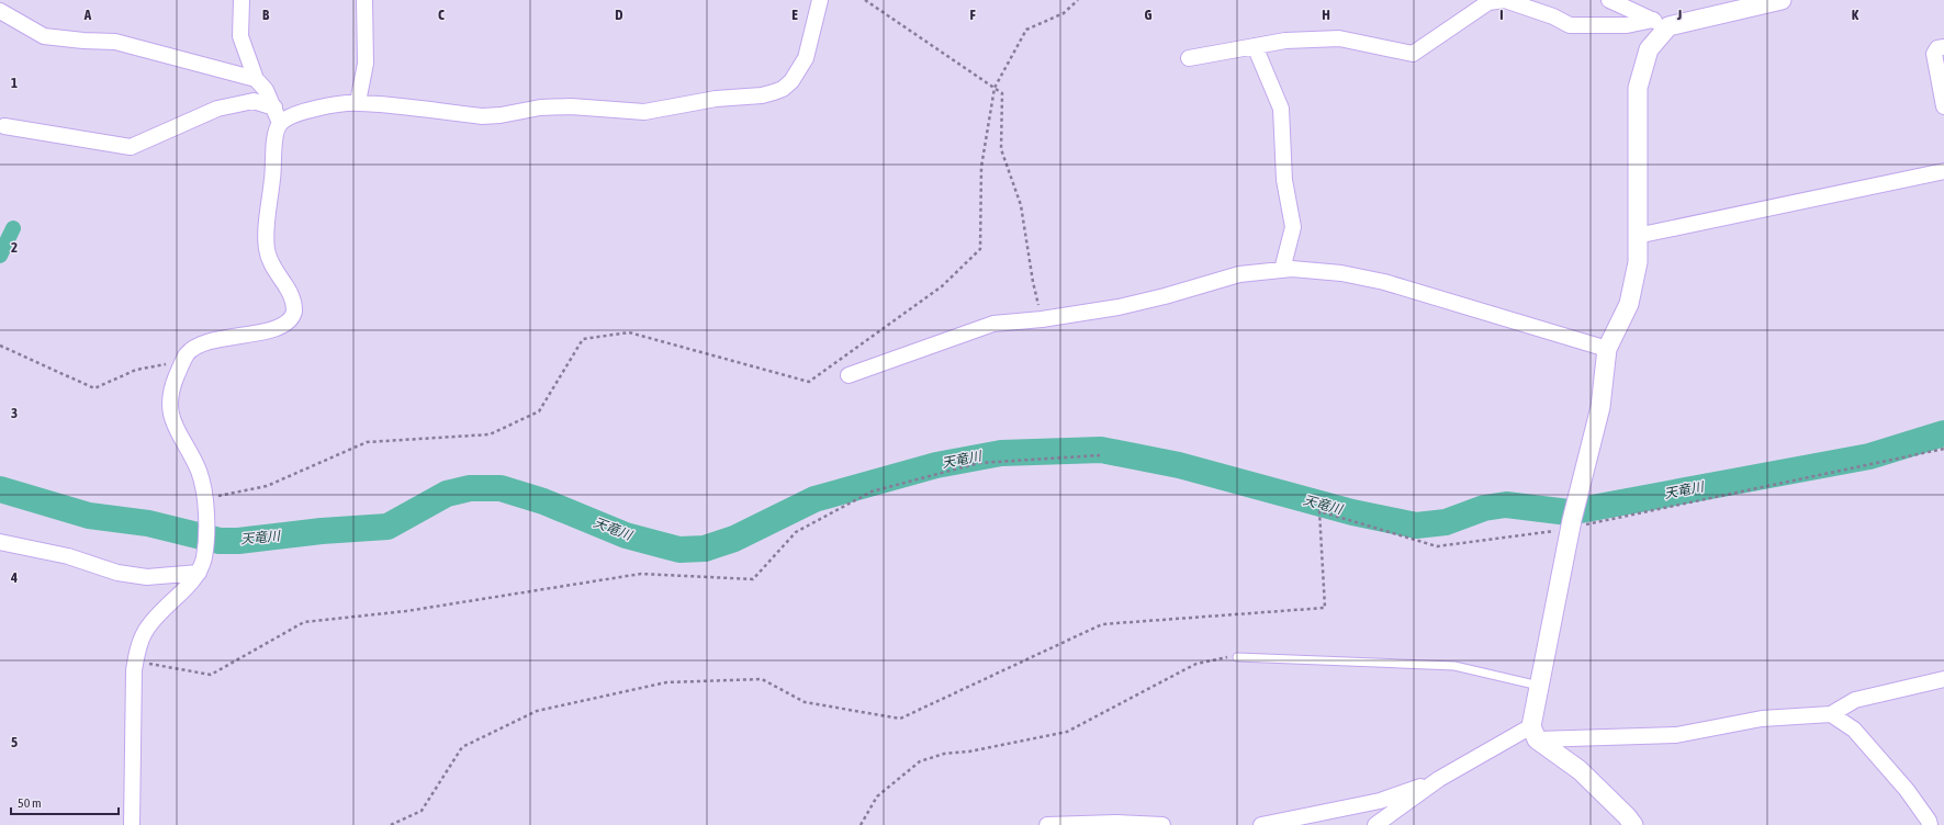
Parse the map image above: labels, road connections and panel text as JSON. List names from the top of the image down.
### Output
{
  "water": ["天竜川"],
  "scale_bar": "50 m",
  "grid": {
    "columns": [
      "A",
      "B",
      "C",
      "D",
      "E",
      "F",
      "G",
      "H",
      "I",
      "J",
      "K"
    ],
    "rows": [
      "1",
      "2",
      "3",
      "4",
      "5"
    ]
  }
}
